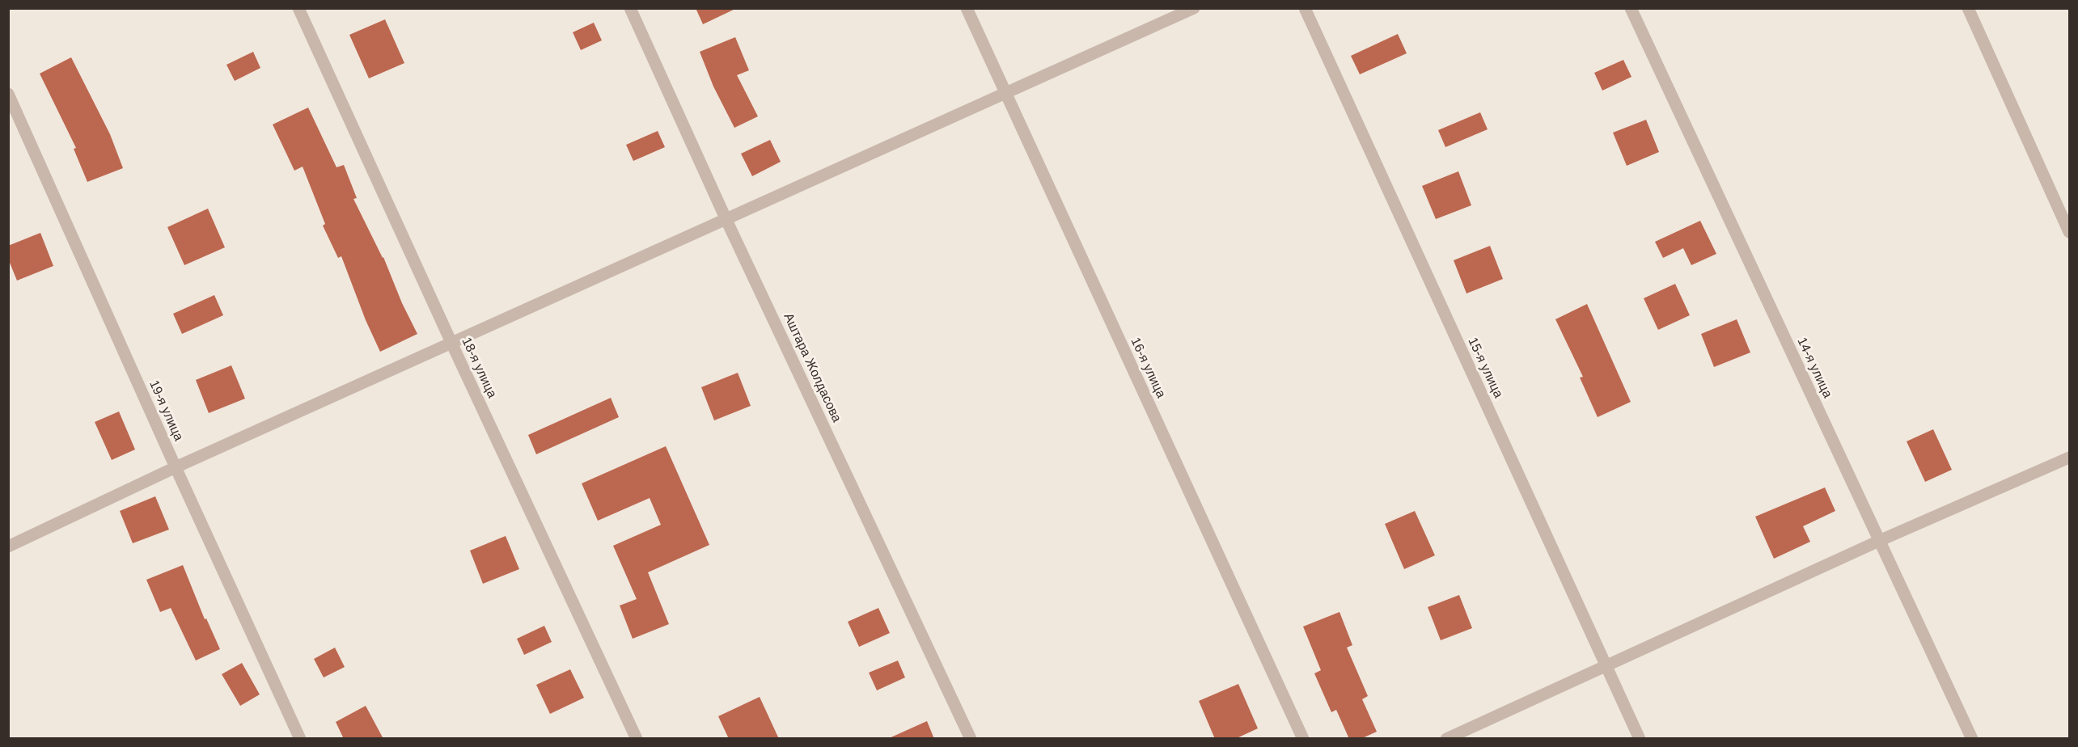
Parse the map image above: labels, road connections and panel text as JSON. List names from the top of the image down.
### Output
{
  "streets": {
    "street": [
      "18-я улица",
      "Аштара Жолдасова",
      "16-я улица",
      "15-я улица",
      "14-я улица",
      "19-я улица"
    ]
  }
}
